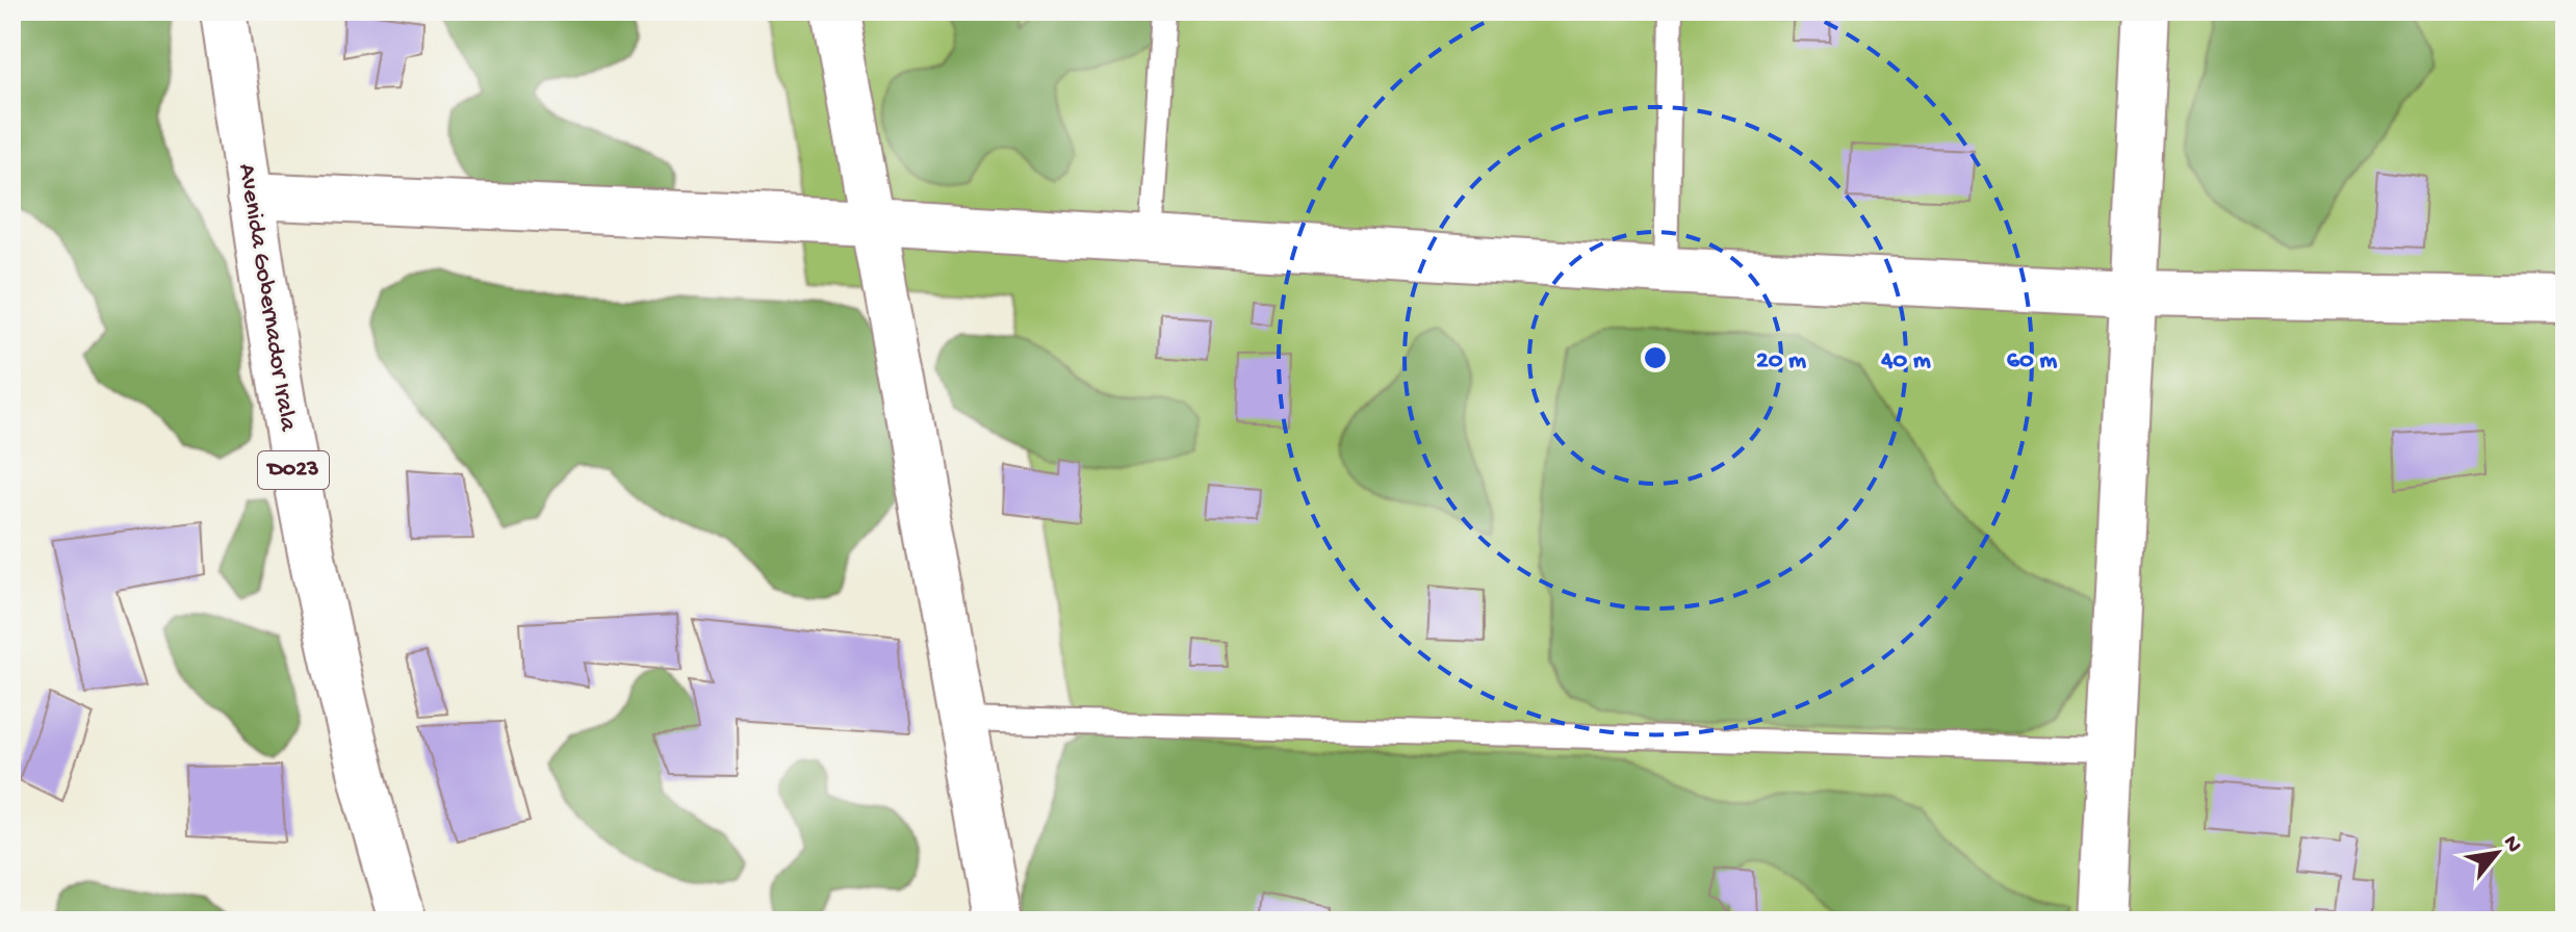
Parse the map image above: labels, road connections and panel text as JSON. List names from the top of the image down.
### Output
{
  "streets": {
    "street": ["Avenida Gobernador Irala", "D023"]
  },
  "north": "top right",
  "rings": ["20 m", "40 m", "60 m"]
}
